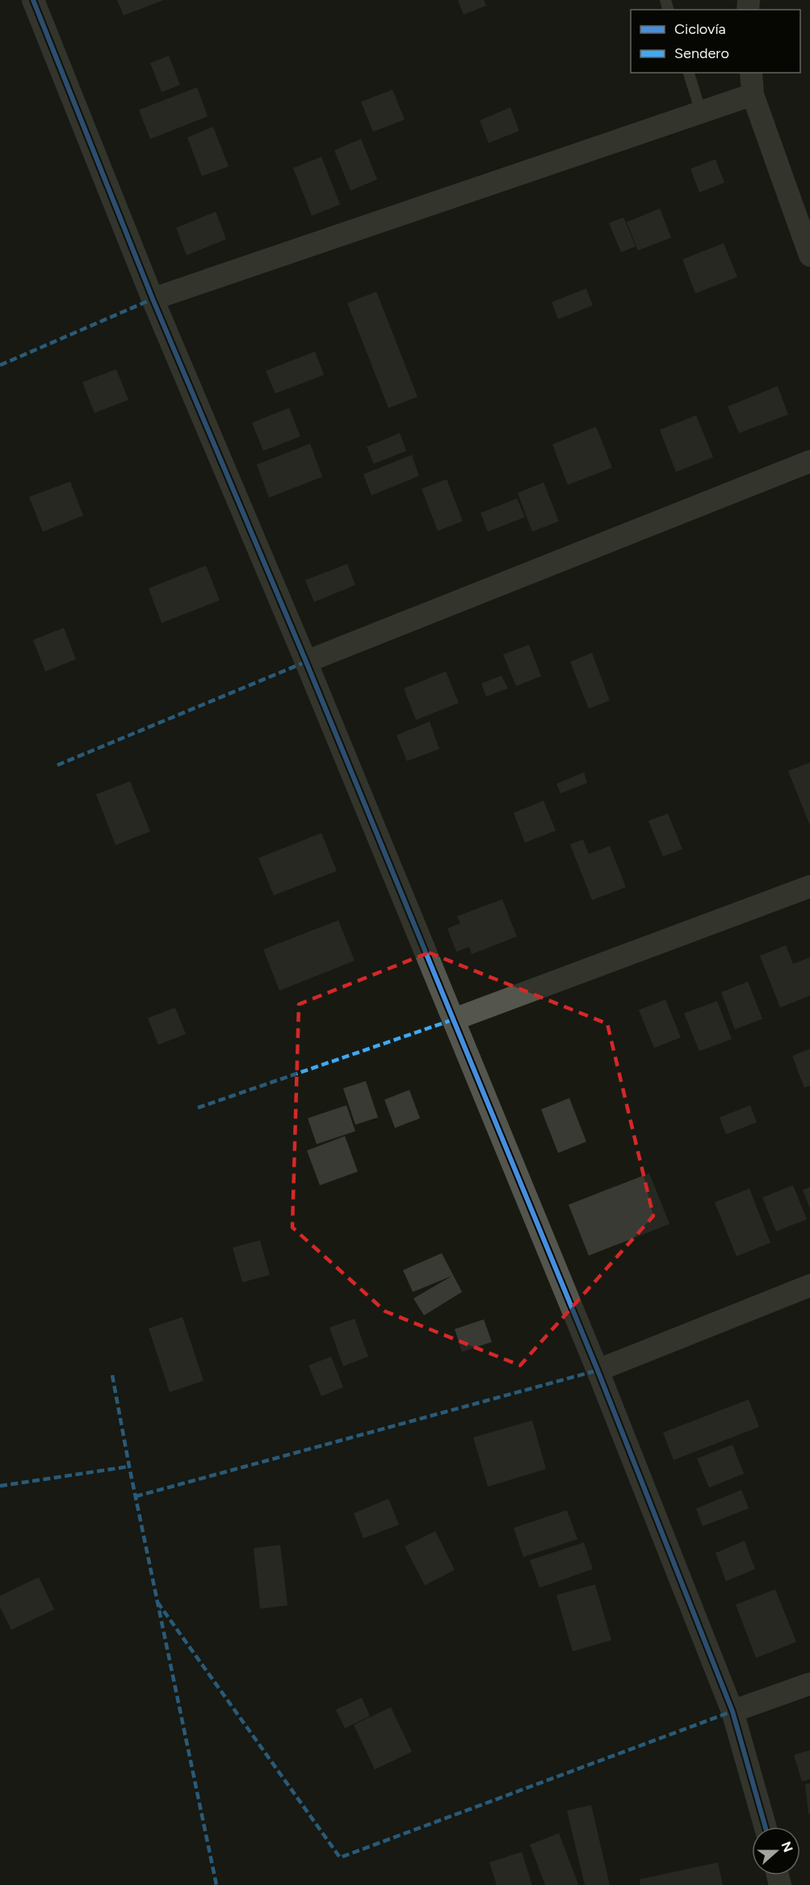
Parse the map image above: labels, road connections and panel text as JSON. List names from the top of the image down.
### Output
{
  "legend": ["Ciclovía", "Sendero"],
  "north": "right"
}
